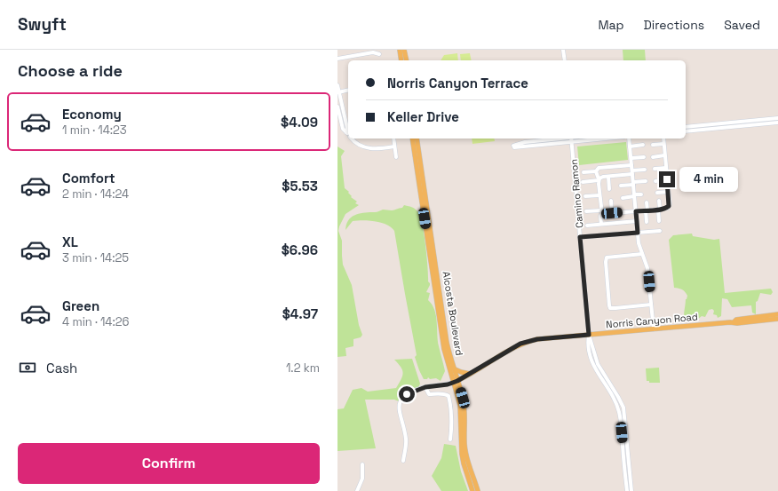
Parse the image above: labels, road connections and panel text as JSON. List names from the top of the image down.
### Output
{
  "streets": {
    "main road": ["Alcosta Boulevard", "Norris Canyon Road"],
    "street": ["Camino Ramon"]
  },
  "crossings": [
    ["Camino Ramon", "Norris Canyon Road"],
    ["Alcosta Boulevard", "Norris Canyon Road"]
  ],
  "page": {
    "header": "Swyft",
    "nav": ["Map", "Directions", "Saved"],
    "heading": "Choose a ride",
    "banner": ["Norris Canyon Terrace", "Keller Drive"],
    "list": [
      {
        "name": "Economy",
        "note": "1 min · 14:23",
        "value": "$4.09"
      },
      {
        "name": "Comfort",
        "note": "2 min · 14:24",
        "value": "$5.53"
      },
      {
        "name": "XL",
        "note": "3 min · 14:25",
        "value": "$6.96"
      },
      {
        "name": "Green",
        "note": "4 min · 14:26",
        "value": "$4.97"
      }
    ],
    "bubble": "4 min",
    "pay": ["Cash", "1.2 km"],
    "buttons": "Confirm"
  }
}
